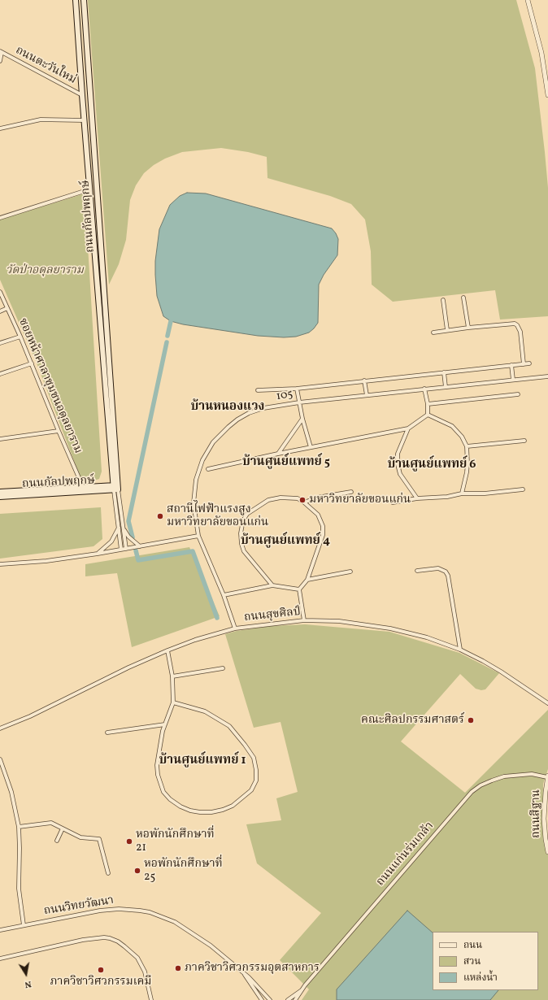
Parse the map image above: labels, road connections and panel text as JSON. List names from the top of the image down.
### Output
{
  "streets": {
    "main road": ["ถนนกัลปพฤกษ์"],
    "street": [
      "ถนนตะวันใหม่",
      "ซอยหน้าศาลาชุมชนอดุลยาราม",
      "105",
      "ถนนสุขศิลป์",
      "ถนนสีฐาน",
      "ถนนแก่นร่มเกล้า",
      "ถนนวิทยวัฒนา"
    ]
  },
  "crossings": [
    ["ถนนตะวันใหม่", "ถนนกัลปพฤกษ์"],
    ["ถนนกัลปพฤกษ์", "ซอยหน้าศาลาชุมชนอดุลยาราม"],
    ["105", "ถนนสุขศิลป์"],
    ["ถนนสีฐาน", "ถนนแก่นร่มเกล้า"]
  ],
  "districts": [
    "บ้านหนองแวง",
    "บ้านศูนย์แพทย์ 5",
    "บ้านศูนย์แพทย์ 6",
    "บ้านศูนย์แพทย์ 4",
    "บ้านศูนย์แพทย์ 1"
  ],
  "parks": ["วัดป่าอดุลยาราม"],
  "places": [
    "มหาวิทยาลัยขอนแก่น",
    "สถานีไฟฟ้าแรงสูง มหาวิทยาลัยขอนแก่น",
    "คณะศิลปกรรมศาสตร์",
    "หอพักนักศึกษาที่ 21",
    "หอพักนักศึกษาที่ 25",
    "ภาควิชาวิศวกรรมอุตสาหการ",
    "ภาควิชาวิศวกรรมเคมี"
  ],
  "legend": ["ถนน", "สวน", "แหล่งน้ำ"],
  "north": "bottom"
}
